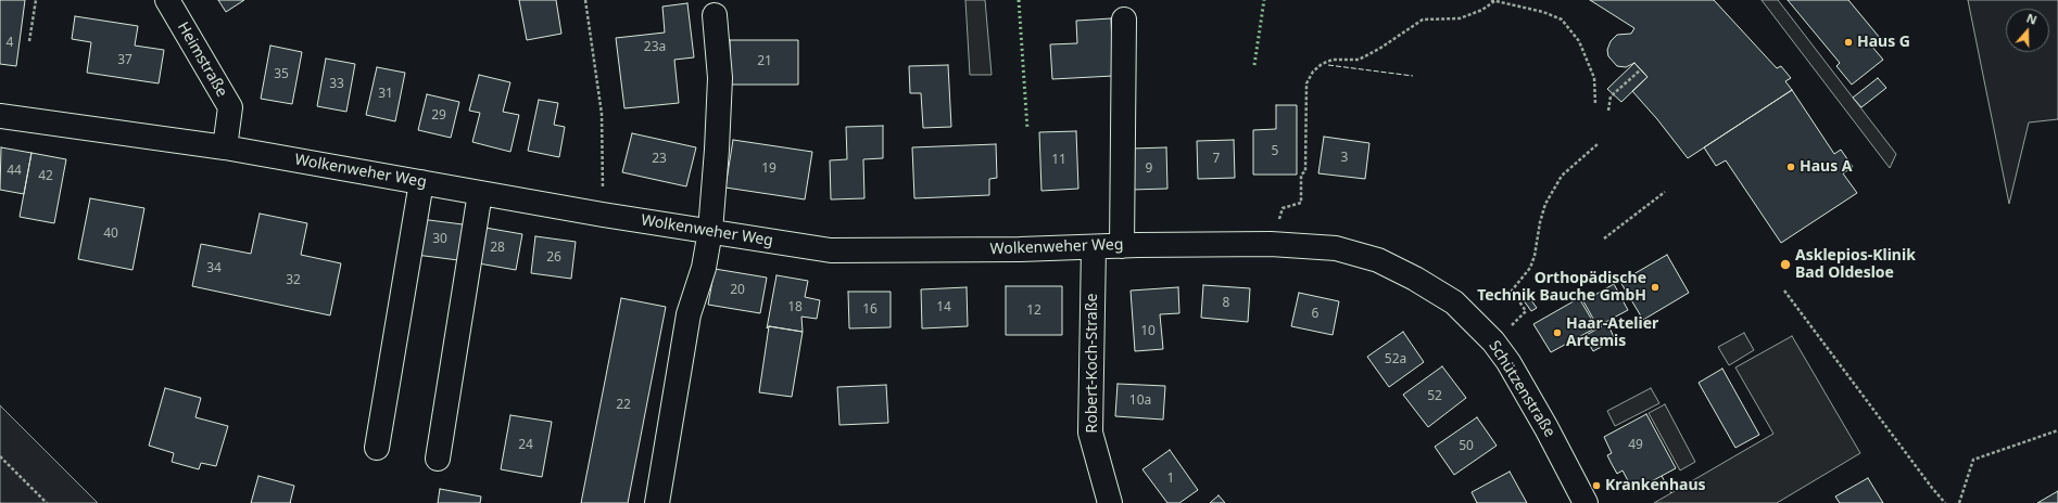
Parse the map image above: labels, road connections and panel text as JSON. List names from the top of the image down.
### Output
{
  "streets": {
    "street": [
      "Heimstraße",
      "Wolkenweher Weg",
      "Robert-Koch-Straße",
      "Schützenstraße"
    ]
  },
  "crossings": [
    ["Heimstraße", "Wolkenweher Weg"],
    ["Wolkenweher Weg", "Robert-Koch-Straße"],
    ["Wolkenweher Weg", "Schützenstraße"]
  ],
  "places": [
    "Haus G",
    "Haus A",
    "Asklepios-Klinik Bad Oldesloe",
    "Orthopädische Technik Bauche GmbH",
    "Haar-Atelier Artemis",
    "Krankenhaus"
  ],
  "house_numbers": [
    "4",
    "23a",
    "37",
    "21",
    "35",
    "33",
    "31",
    "29",
    "5",
    "3",
    "23",
    "7",
    "11",
    "19",
    "9",
    "44",
    "42",
    "40",
    "30",
    "28",
    "26",
    "34",
    "32",
    "20",
    "8",
    "18",
    "14",
    "16",
    "12",
    "6",
    "10",
    "52a",
    "52",
    "10a",
    "22",
    "24",
    "49",
    "50",
    "1"
  ],
  "north": "top"
}
